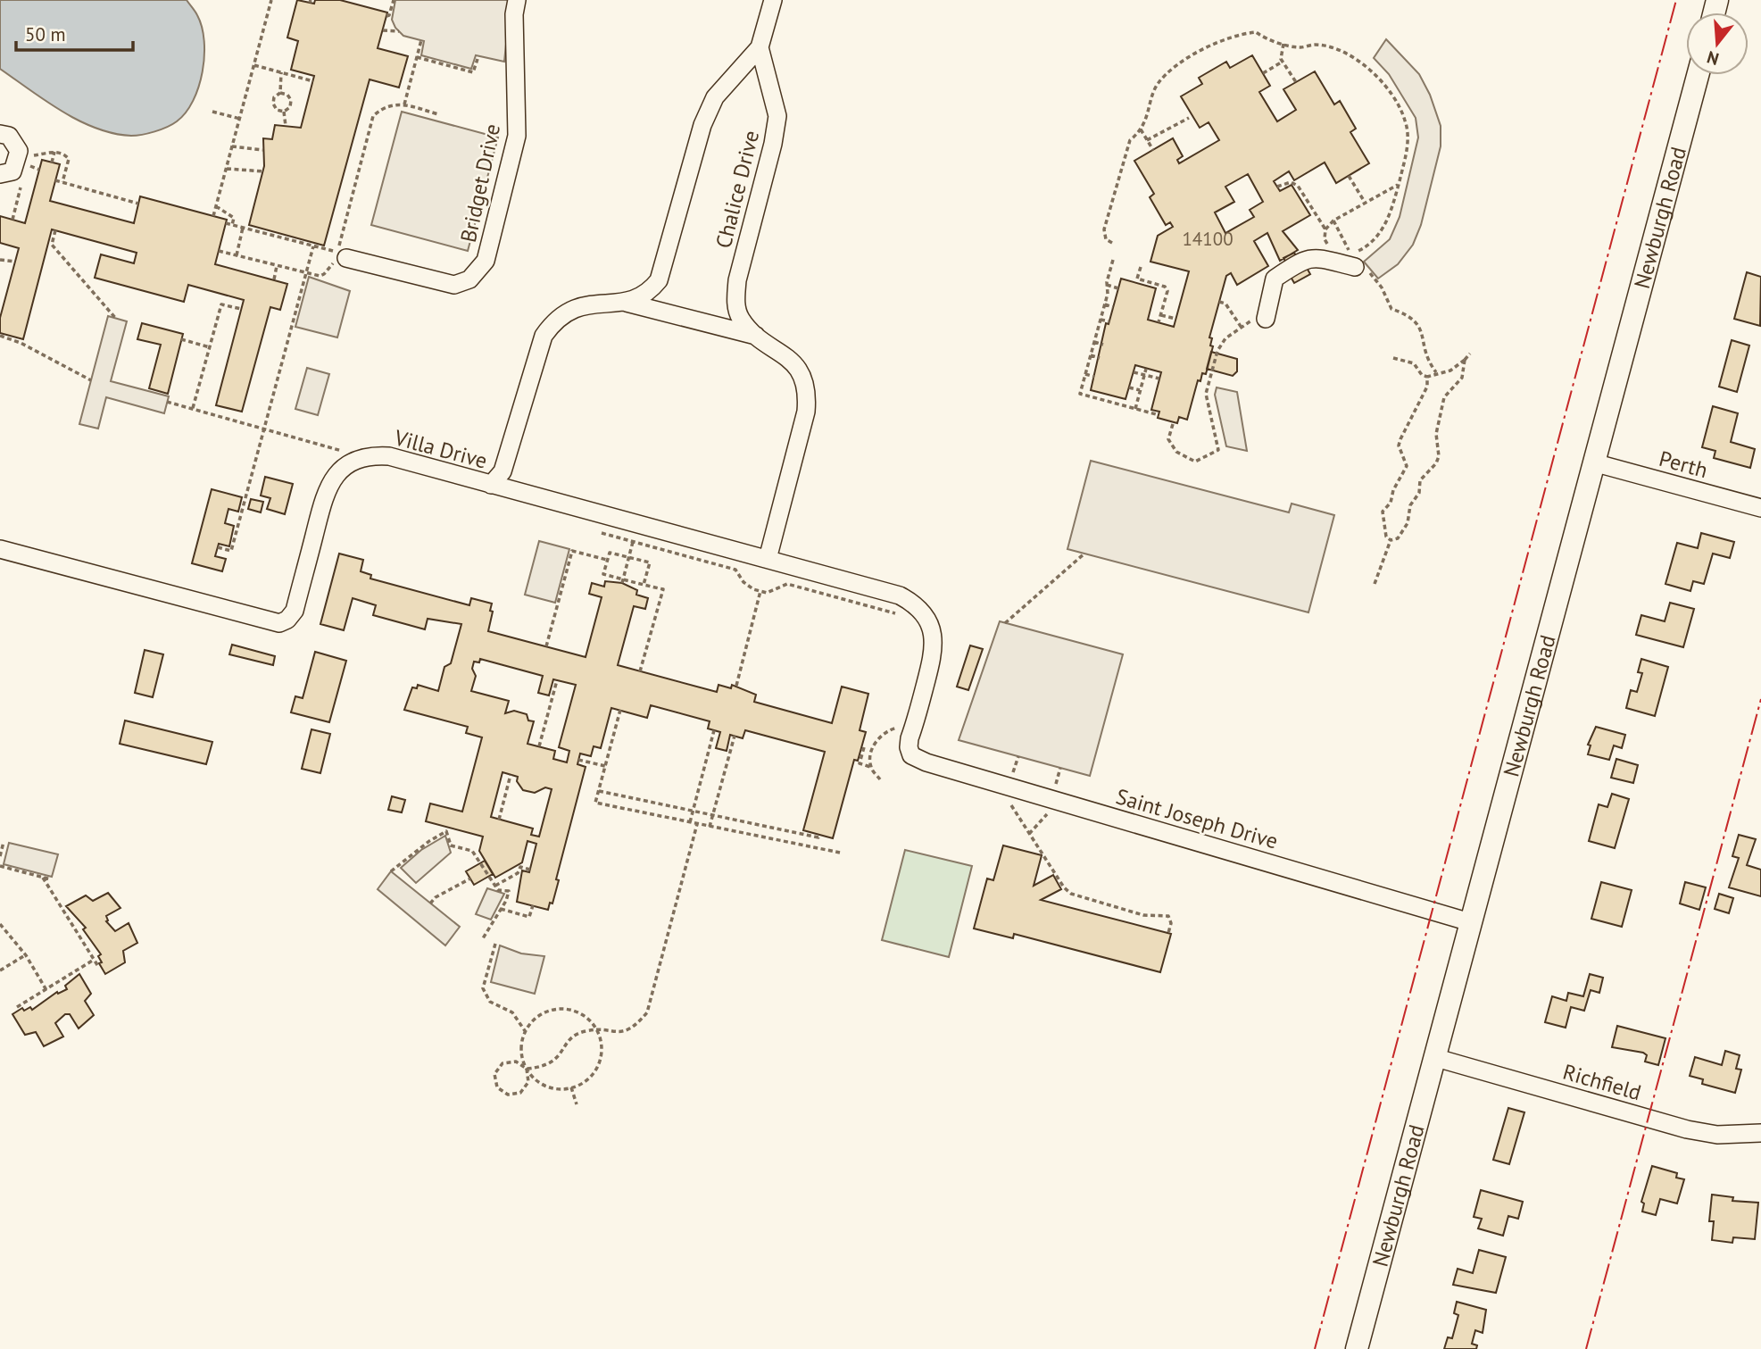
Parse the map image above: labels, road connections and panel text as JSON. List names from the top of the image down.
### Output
{
  "streets": {
    "main road": ["Newburgh Road"],
    "street": [
      "Bridget Drive",
      "Chalice Drive",
      "Villa Drive",
      "Perth",
      "Saint Joseph Drive",
      "Richfield"
    ]
  },
  "crossings": [
    ["Chalice Drive", "Villa Drive"],
    ["Newburgh Road", "Perth"],
    ["Newburgh Road", "Saint Joseph Drive"],
    ["Newburgh Road", "Richfield"],
    ["Villa Drive", "Saint Joseph Drive"]
  ],
  "house_numbers": ["14100"],
  "scale_bar": "50 m",
  "north": "bottom"
}
